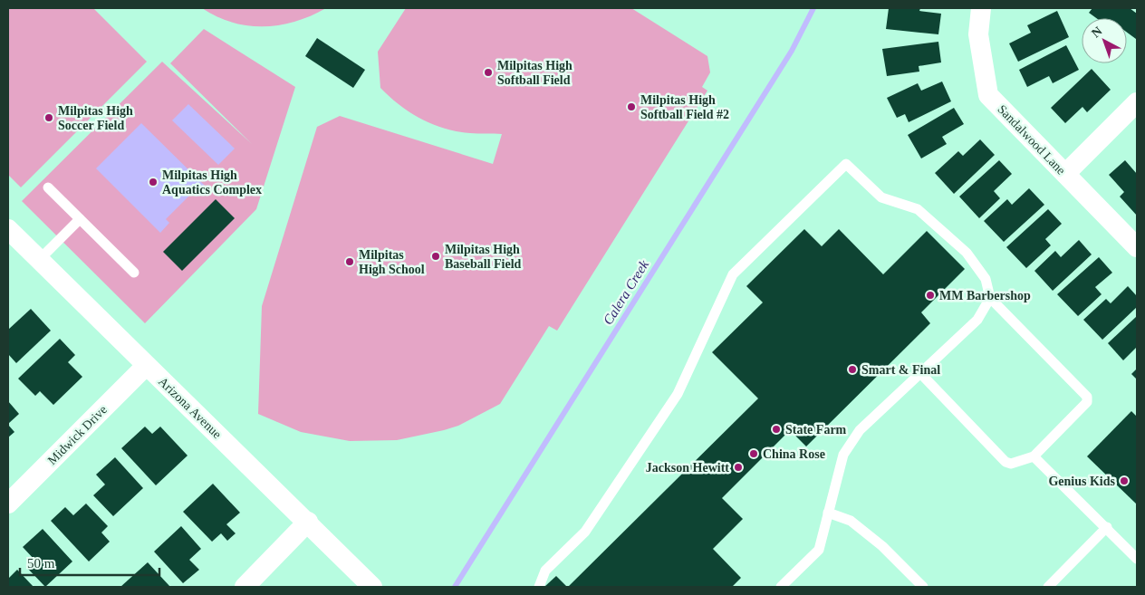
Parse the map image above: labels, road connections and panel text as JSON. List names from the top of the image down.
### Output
{
  "streets": {
    "street": ["Sandalwood Lane", "Arizona Avenue", "Midwick Drive"]
  },
  "crossings": [
    ["Arizona Avenue", "Midwick Drive"]
  ],
  "water": ["Calera Creek"],
  "places": [
    "Milpitas High Softball Field",
    "Milpitas High Softball Field #2",
    "Milpitas High Soccer Field",
    "Milpitas High Aquatics Complex",
    "Milpitas High Baseball Field",
    "Milpitas High School",
    "MM Barbershop",
    "Smart & Final",
    "State Farm",
    "China Rose",
    "Jackson Hewitt",
    "Genius Kids"
  ],
  "scale_bar": "50 m",
  "north": "top left"
}
